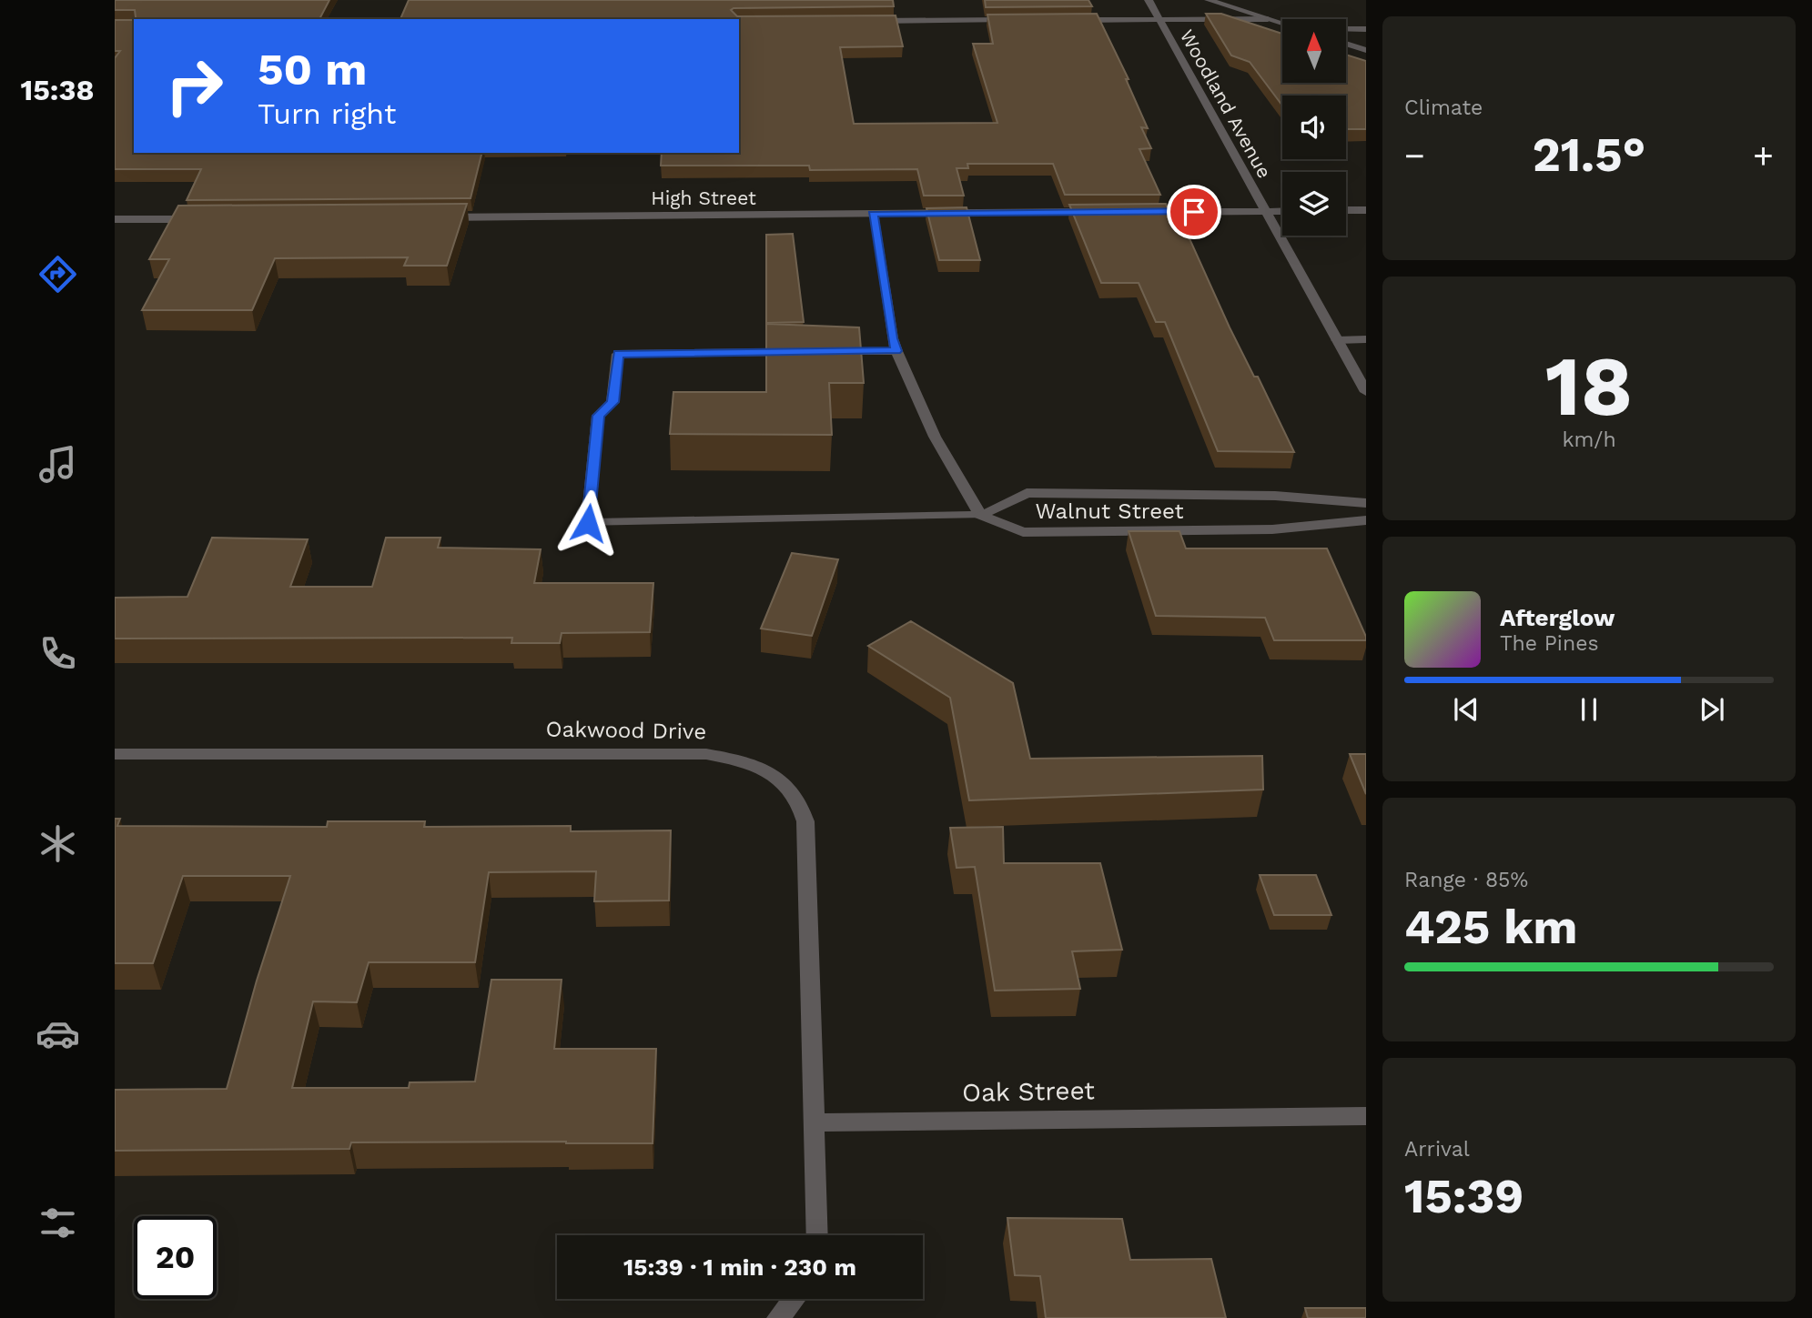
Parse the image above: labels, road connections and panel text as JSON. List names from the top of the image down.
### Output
{
  "streets": {
    "street": [
      "Woodland Avenue",
      "High Street",
      "Walnut Street",
      "Oakwood Drive",
      "Oak Street"
    ]
  },
  "crossings": [
    ["Oakwood Drive", "Oak Street"]
  ],
  "north": "top",
  "page": {
    "tabs": "15:38",
    "tile": [
      "Climate",
      ["18", "km/h"],
      ["Range · 85%", "425 km"],
      ["Arrival", "15:39"]
    ],
    "turn": ["50 m", "Turn right"],
    "heat": ["−", "21.5°", "+"],
    "song": ["Afterglow", "The Pines"],
    "limit": "20",
    "trip": "15:39 · 1 min · 230 m"
  }
}
